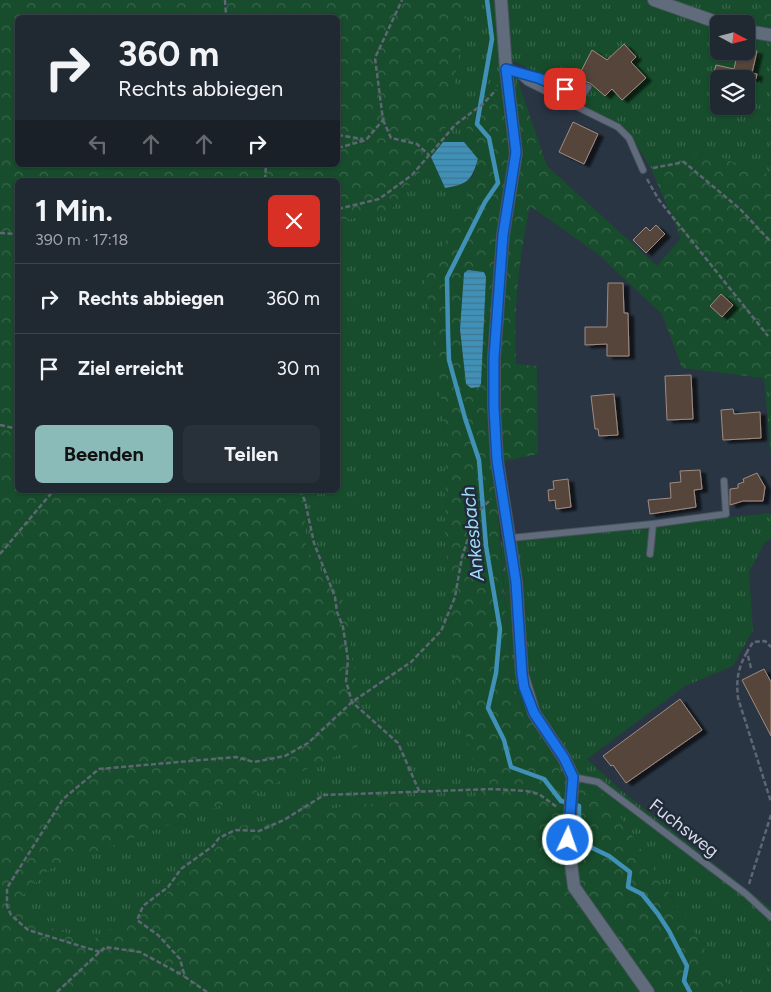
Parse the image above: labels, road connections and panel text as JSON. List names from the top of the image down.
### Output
{
  "streets": {
    "lane": ["Fuchsweg"]
  },
  "water": ["Ankesbach"],
  "north": "right",
  "page": {
    "turn": ["360 m", "Rechts abbiegen"],
    "heading": ["1 Min.", "390 m · 17:18"],
    "list": [
      {
        "name": "Rechts abbiegen",
        "value": "360 m"
      },
      {
        "name": "Ziel erreicht",
        "value": "30 m"
      }
    ],
    "buttons": ["Beenden", "Teilen"]
  }
}
